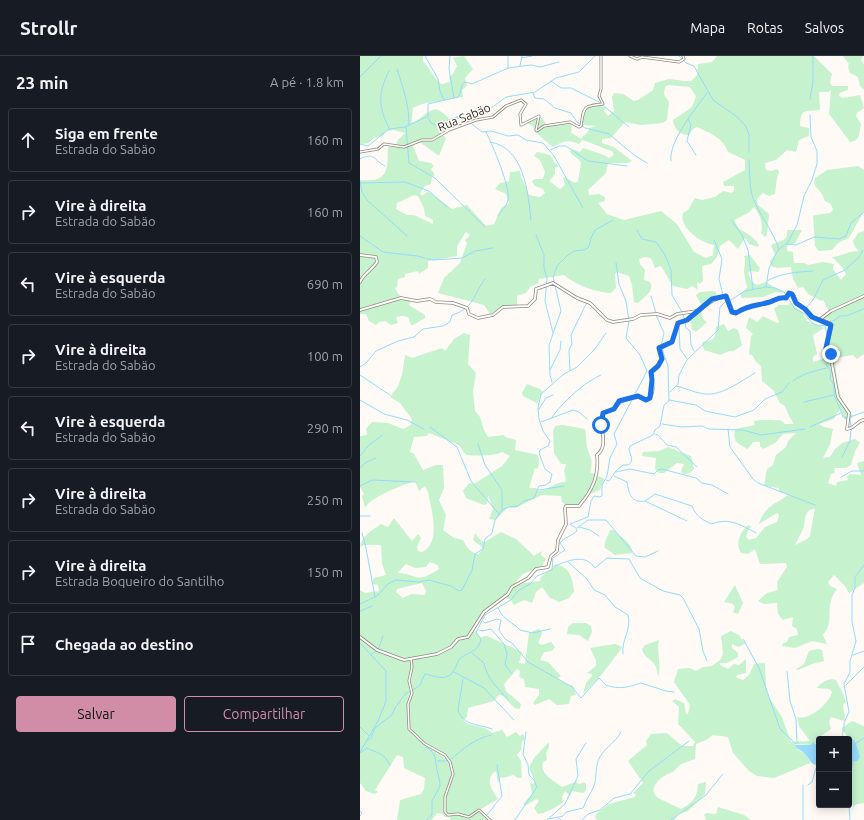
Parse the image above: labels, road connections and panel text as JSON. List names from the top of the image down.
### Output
{
  "streets": {
    "street": ["Rua Sabäo"]
  },
  "page": {
    "header": "Strollr",
    "nav": ["Mapa", "Rotas", "Salvos"],
    "heading": ["23 min", "A pé · 1.8 km"],
    "list": [
      ["Siga em frente", "Estrada do Sabäo", "160 m"],
      ["Vire à direita", "Estrada do Sabäo", "160 m"],
      ["Vire à esquerda", "Estrada do Sabäo", "690 m"],
      ["Vire à direita", "Estrada do Sabäo", "100 m"],
      ["Vire à esquerda", "Estrada do Sabäo", "290 m"],
      ["Vire à direita", "Estrada do Sabäo", "250 m"],
      ["Vire à direita", "Estrada Boqueiro do Santilho", "150 m"],
      "Chegada ao destino"
    ],
    "buttons": ["Salvar", "Compartilhar"],
    "map_buttons": ["+", "−"]
  }
}
